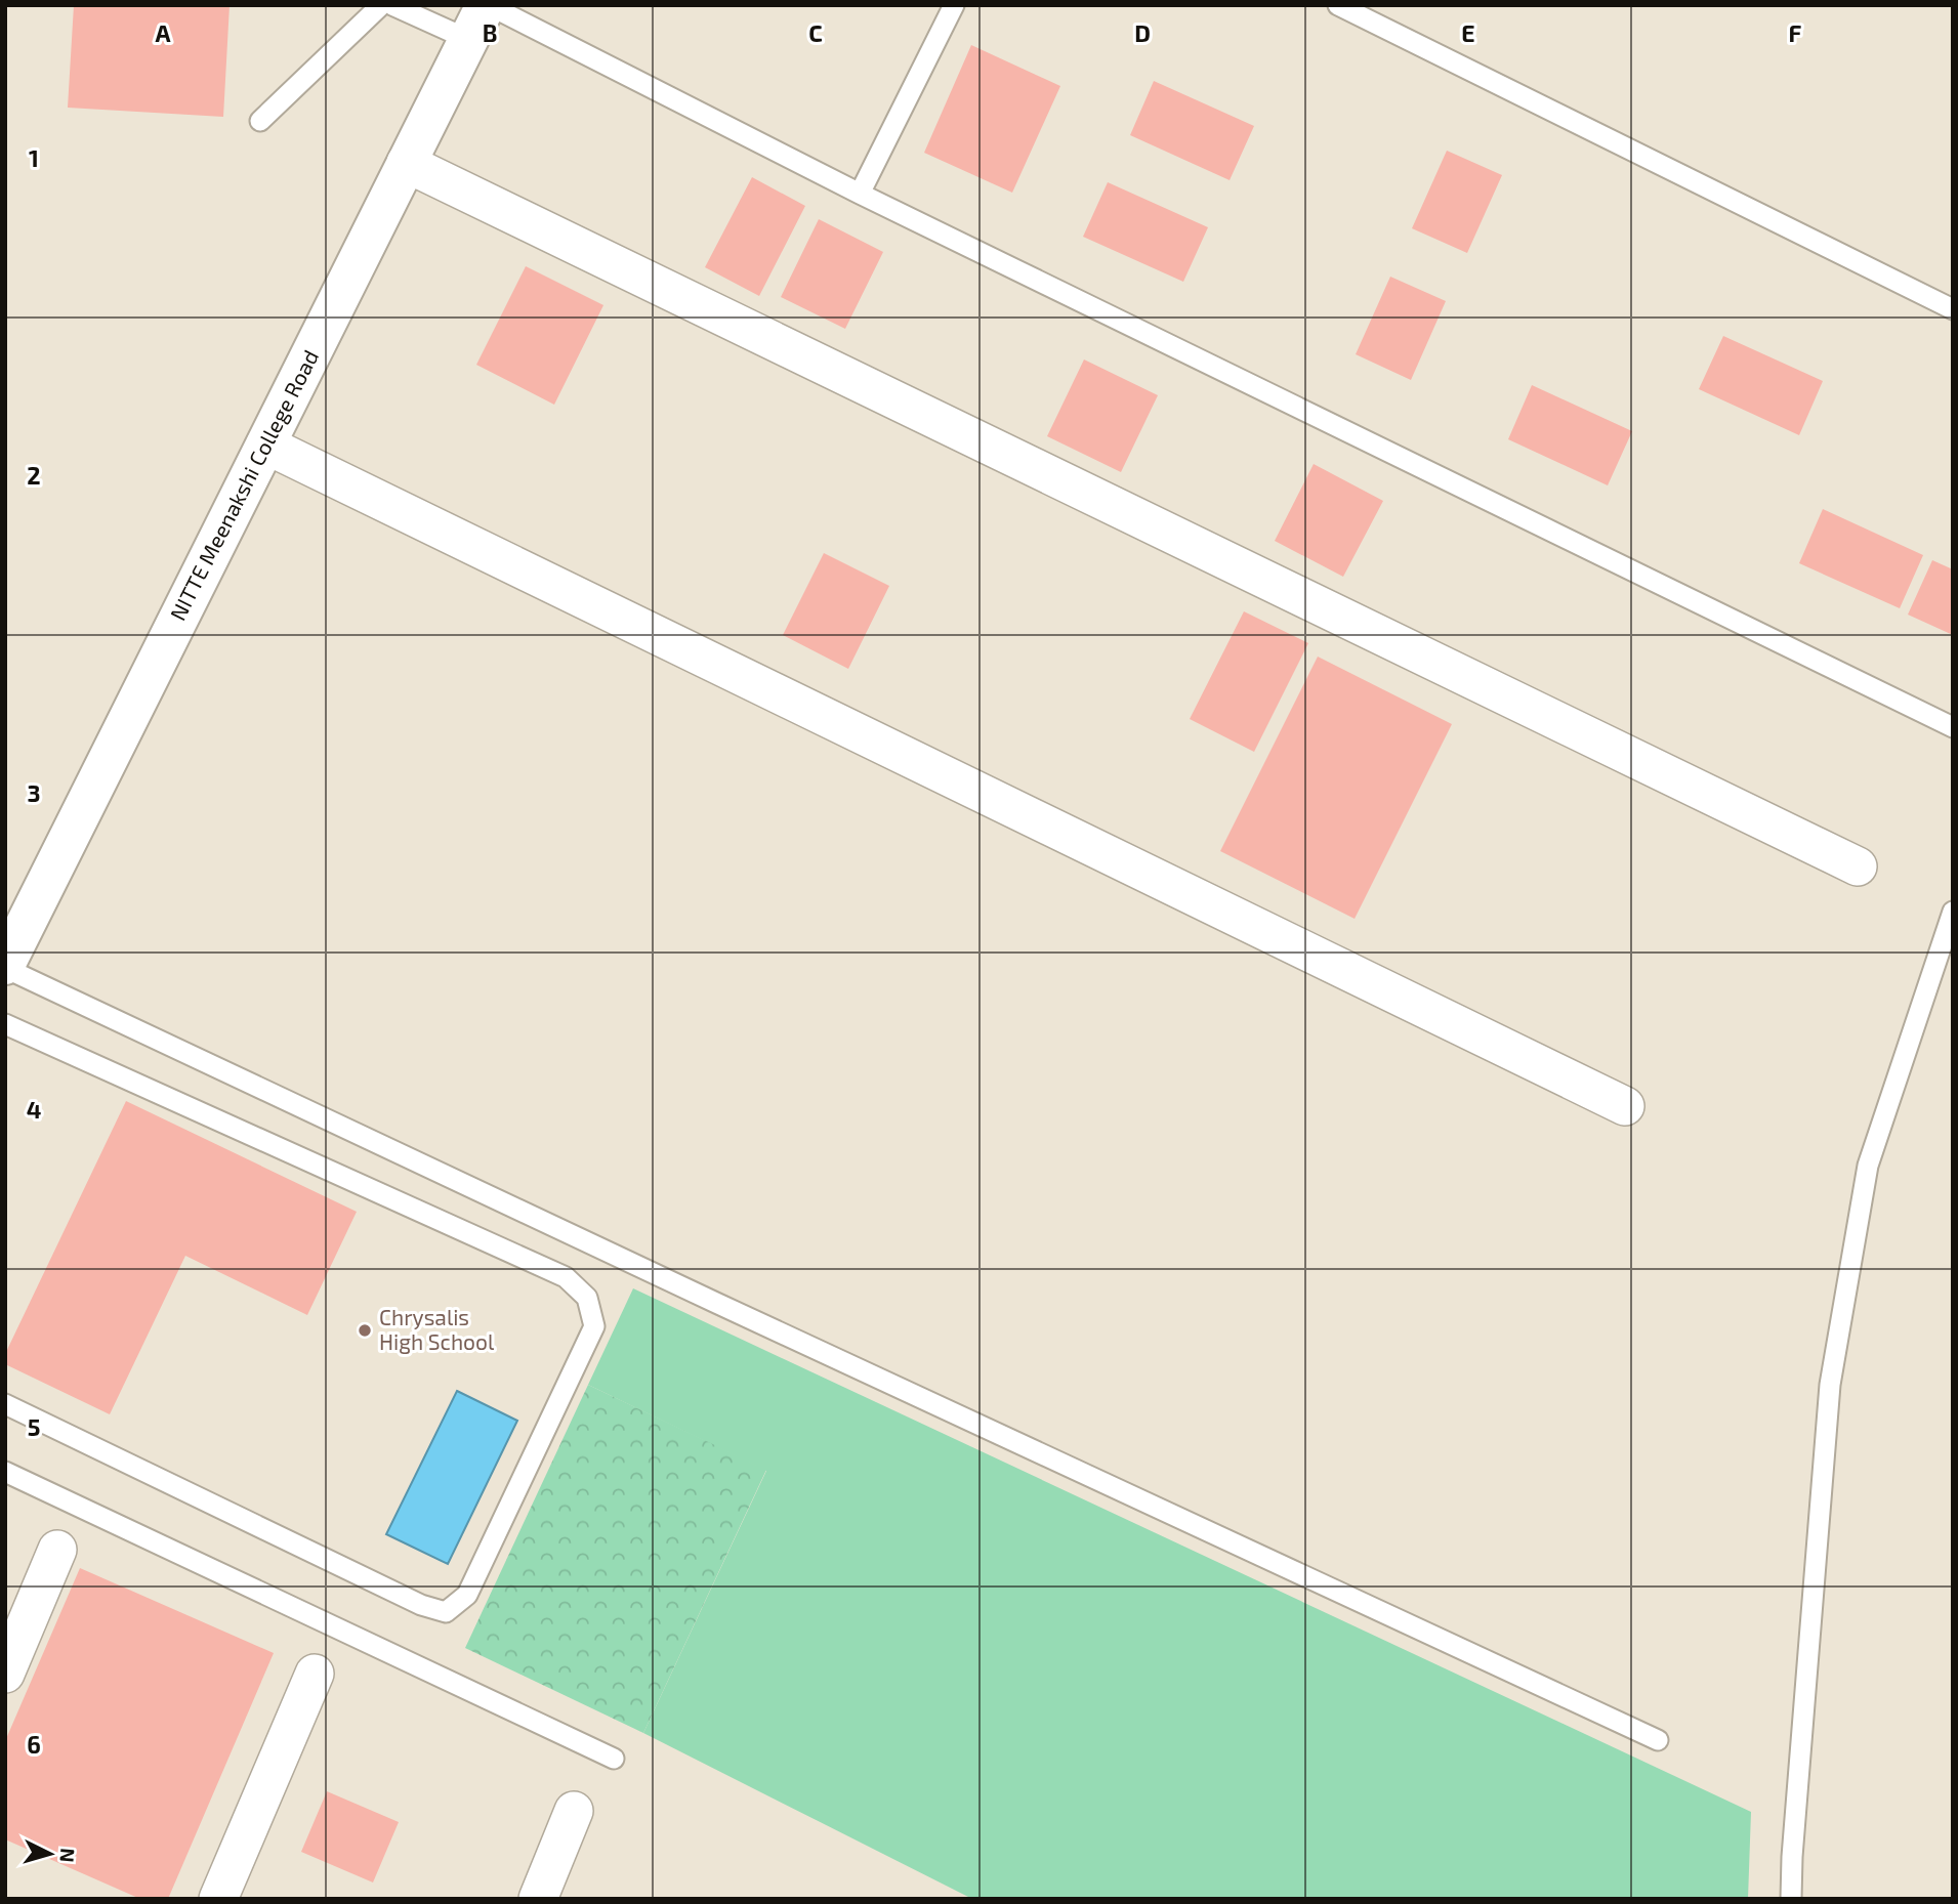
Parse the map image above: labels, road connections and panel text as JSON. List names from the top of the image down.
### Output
{
  "streets": {
    "street": ["NITTE Meenakshi College Road"]
  },
  "places": ["Chrysalis High School"],
  "north": "right",
  "grid": {
    "columns": [
      "A",
      "B",
      "C",
      "D",
      "E",
      "F"
    ],
    "rows": [
      "1",
      "2",
      "3",
      "4",
      "5",
      "6"
    ]
  }
}
